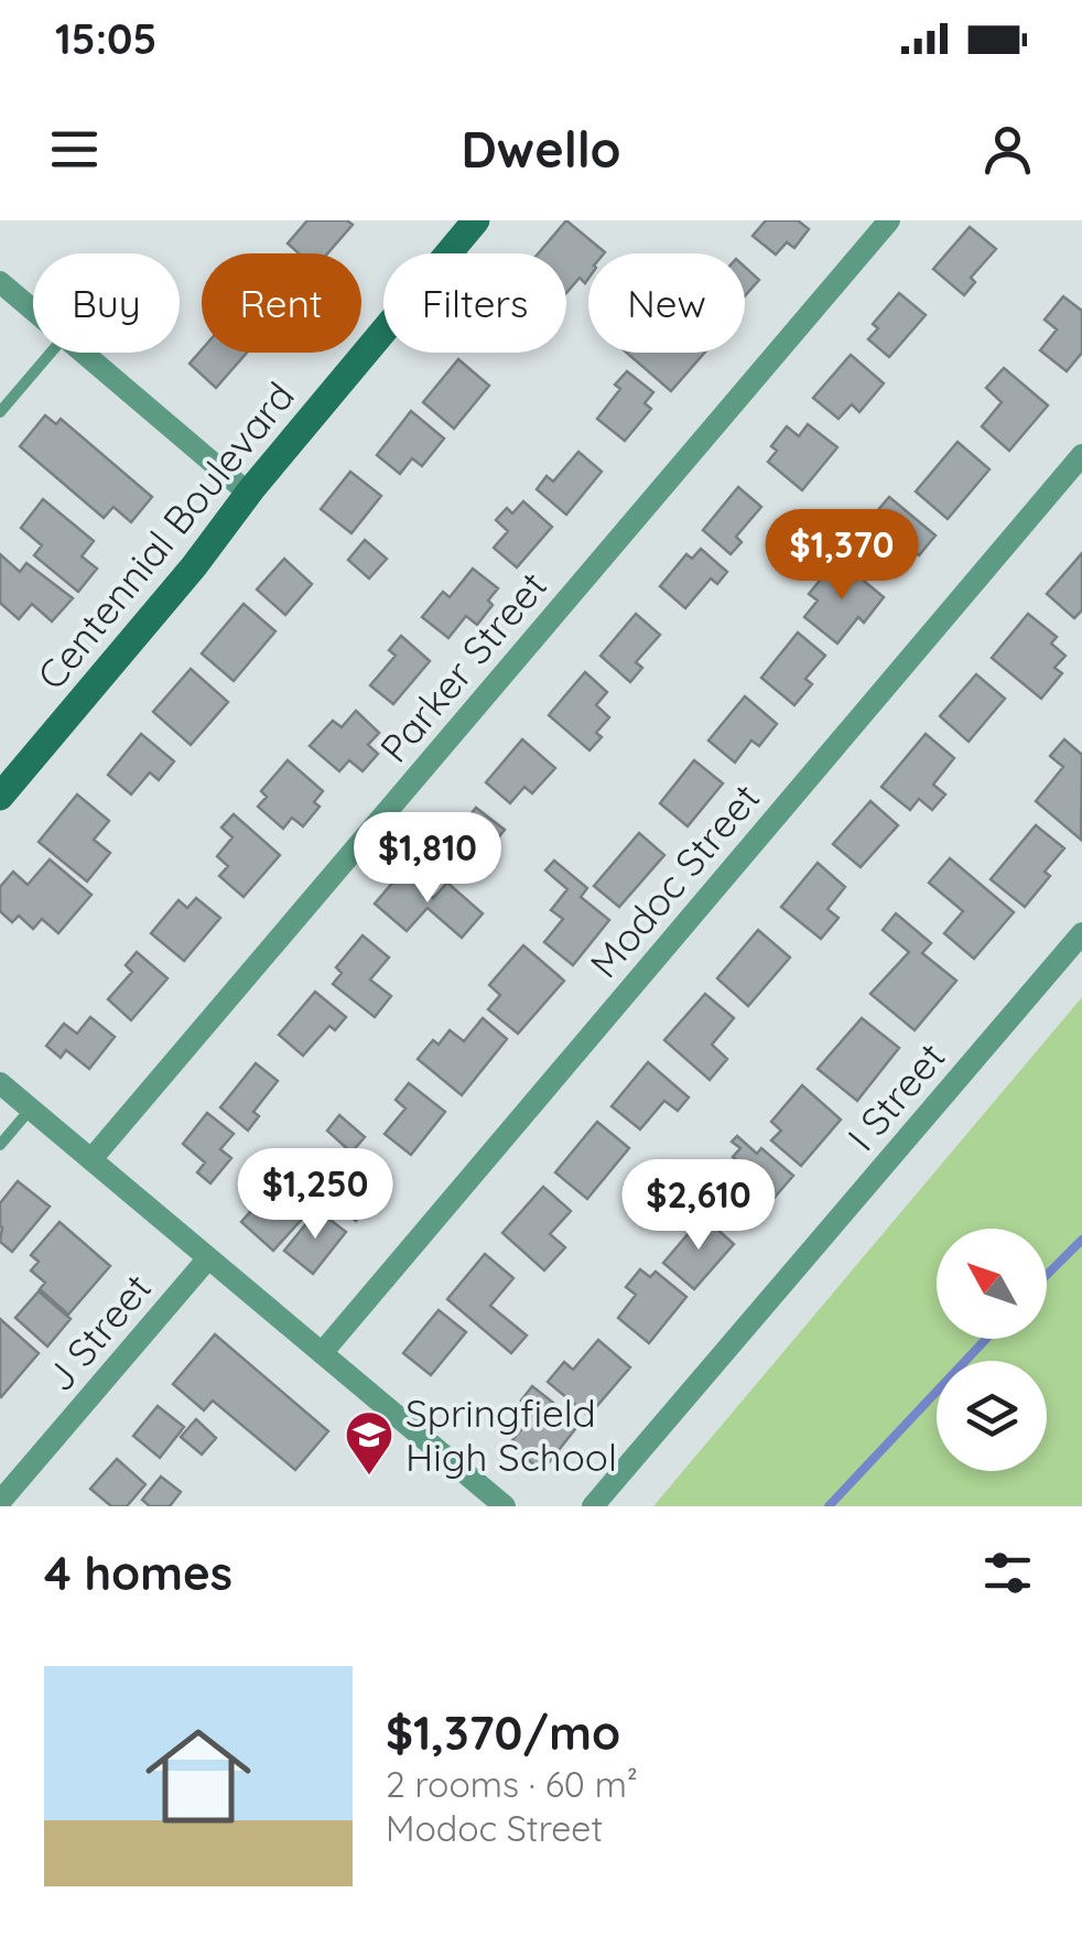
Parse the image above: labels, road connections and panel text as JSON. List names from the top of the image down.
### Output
{
  "streets": {
    "main road": ["Centennial Boulevard"],
    "street": [
      "Parker Street",
      "Modoc Street",
      "I Street",
      "J Street"
    ]
  },
  "places": {
    "school or university": ["Springfield High School"]
  },
  "north": "top left",
  "page": {
    "status": "15:05",
    "header": "Dwello",
    "chip": [
      "Buy",
      "Rent",
      "Filters",
      "New"
    ],
    "price": [
      "$1,370",
      "$1,810",
      "$1,250",
      "$2,610"
    ],
    "heading": "4 homes",
    "list": [
      {
        "name": "$1,370/mo",
        "note": "2 rooms · 60 m² · Modoc Street"
      }
    ]
  }
}
